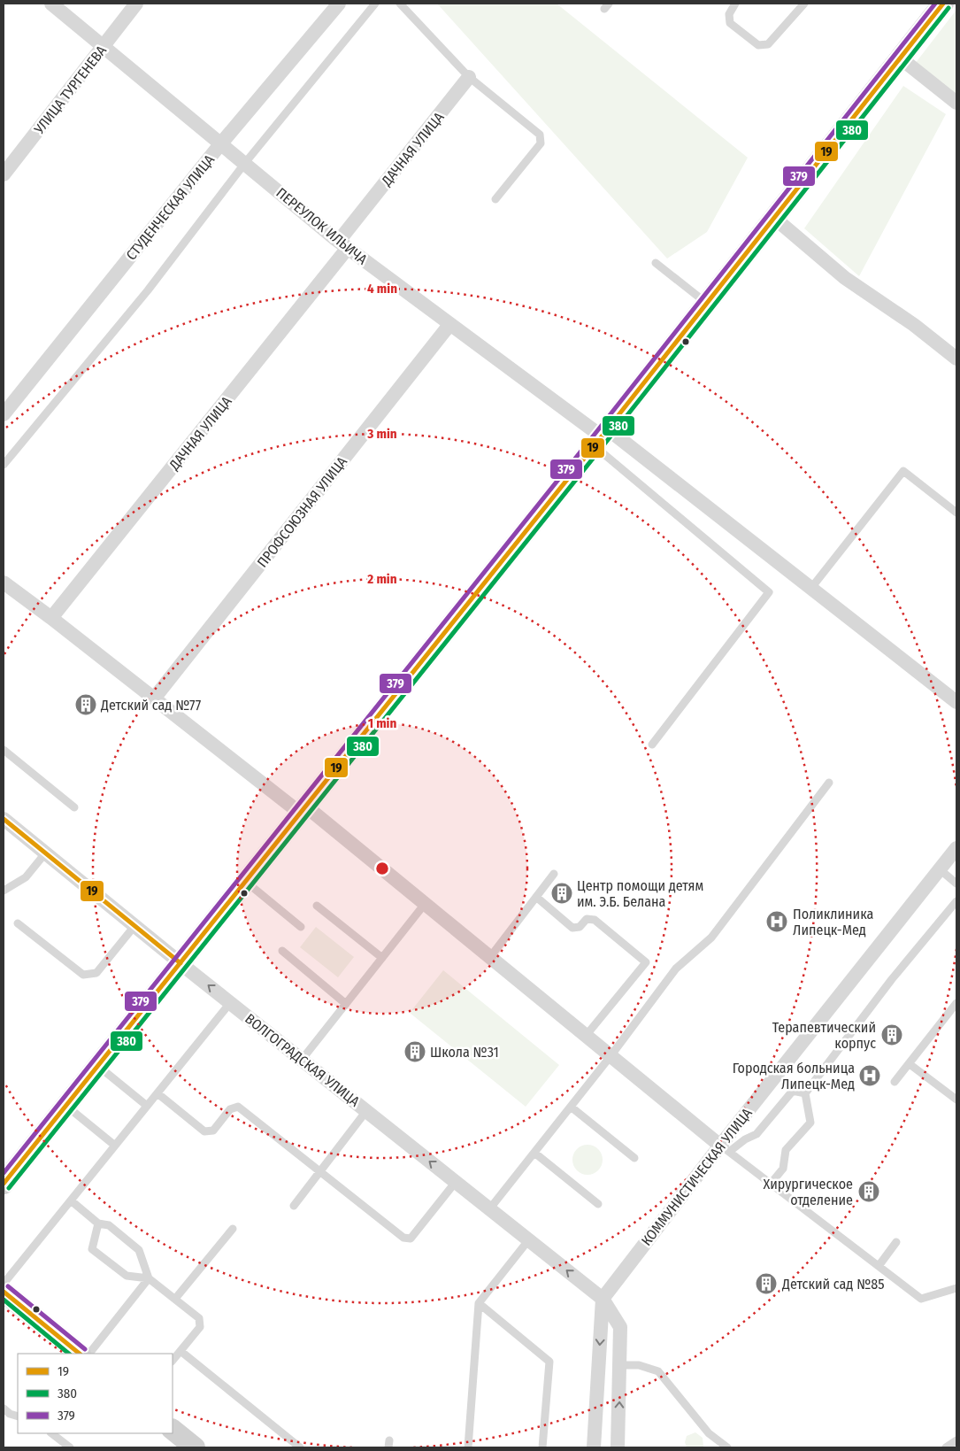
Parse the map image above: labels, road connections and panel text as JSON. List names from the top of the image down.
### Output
{
  "streets": {
    "street": [
      "УЛИЦА ТУРГЕНЕВА",
      "ДАЧНАЯ УЛИЦА",
      "СТУДЕНЧЕСКАЯ УЛИЦА",
      "ПЕРЕУЛОК ИЛЬИЧА",
      "ПРОФСОЮЗНАЯ УЛИЦА",
      "ВОЛГОГРАДСКАЯ УЛИЦА",
      "КОММУНИСТИЧЕСКАЯ УЛИЦА"
    ]
  },
  "crossings": [
    ["УЛИЦА ТУРГЕНЕВА", "ПЕРЕУЛОК ИЛЬИЧА"],
    ["ДАЧНАЯ УЛИЦА", "ПЕРЕУЛОК ИЛЬИЧА"],
    ["СТУДЕНЧЕСКАЯ УЛИЦА", "ПЕРЕУЛОК ИЛЬИЧА"],
    ["ПЕРЕУЛОК ИЛЬИЧА", "ПРОФСОЮЗНАЯ УЛИЦА"],
    ["ВОЛГОГРАДСКАЯ УЛИЦА", "КОММУНИСТИЧЕСКАЯ УЛИЦА"]
  ],
  "one_way": ["ВОЛГОГРАДСКАЯ УЛИЦА"],
  "places": {
    "building": [
      "Детский сад №77",
      "Центр помощи детям им. Э.Б. Белана",
      "Терапевтический корпус",
      "Школа №31",
      "Хирургическое отделение",
      "Детский сад №85"
    ],
    "hospital": ["Поликлиника Липецк-Мед", "Городская больница Липецк-Мед"]
  },
  "lines": ["transit line 19", "transit line 379", "transit line 380"],
  "legend": ["19", "380", "379"],
  "rings": [
    "4 min",
    "3 min",
    "2 min",
    "1 min"
  ]
}
